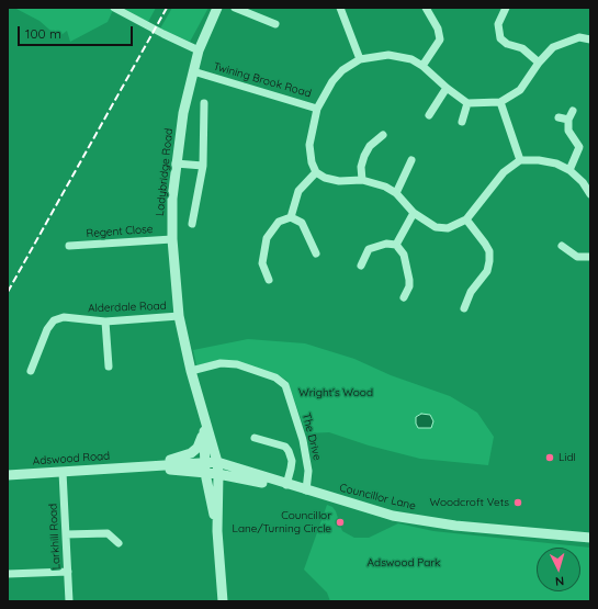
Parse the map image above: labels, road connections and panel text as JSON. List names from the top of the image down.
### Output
{
  "streets": {
    "street": [
      "Twining Brook Road",
      "Ladybridge Road",
      "Regent Close",
      "Alderdale Road",
      "The Drive",
      "Adswood Road",
      "Councillor Lane",
      "Larkhill Road"
    ]
  },
  "crossings": [
    ["Twining Brook Road", "Ladybridge Road"],
    ["Ladybridge Road", "Regent Close"],
    ["Ladybridge Road", "Alderdale Road"],
    ["Ladybridge Road", "The Drive"],
    ["Ladybridge Road", "Adswood Road"],
    ["Ladybridge Road", "Councillor Lane"],
    ["The Drive", "Councillor Lane"],
    ["Adswood Road", "Councillor Lane"],
    ["Adswood Road", "Larkhill Road"]
  ],
  "parks": ["Wright's Wood", "Adswood Park"],
  "places": ["Lidl", "Woodcroft Vets", "Councillor Lane/Turning Circle"],
  "scale_bar": "100 m",
  "north": "bottom"
}
